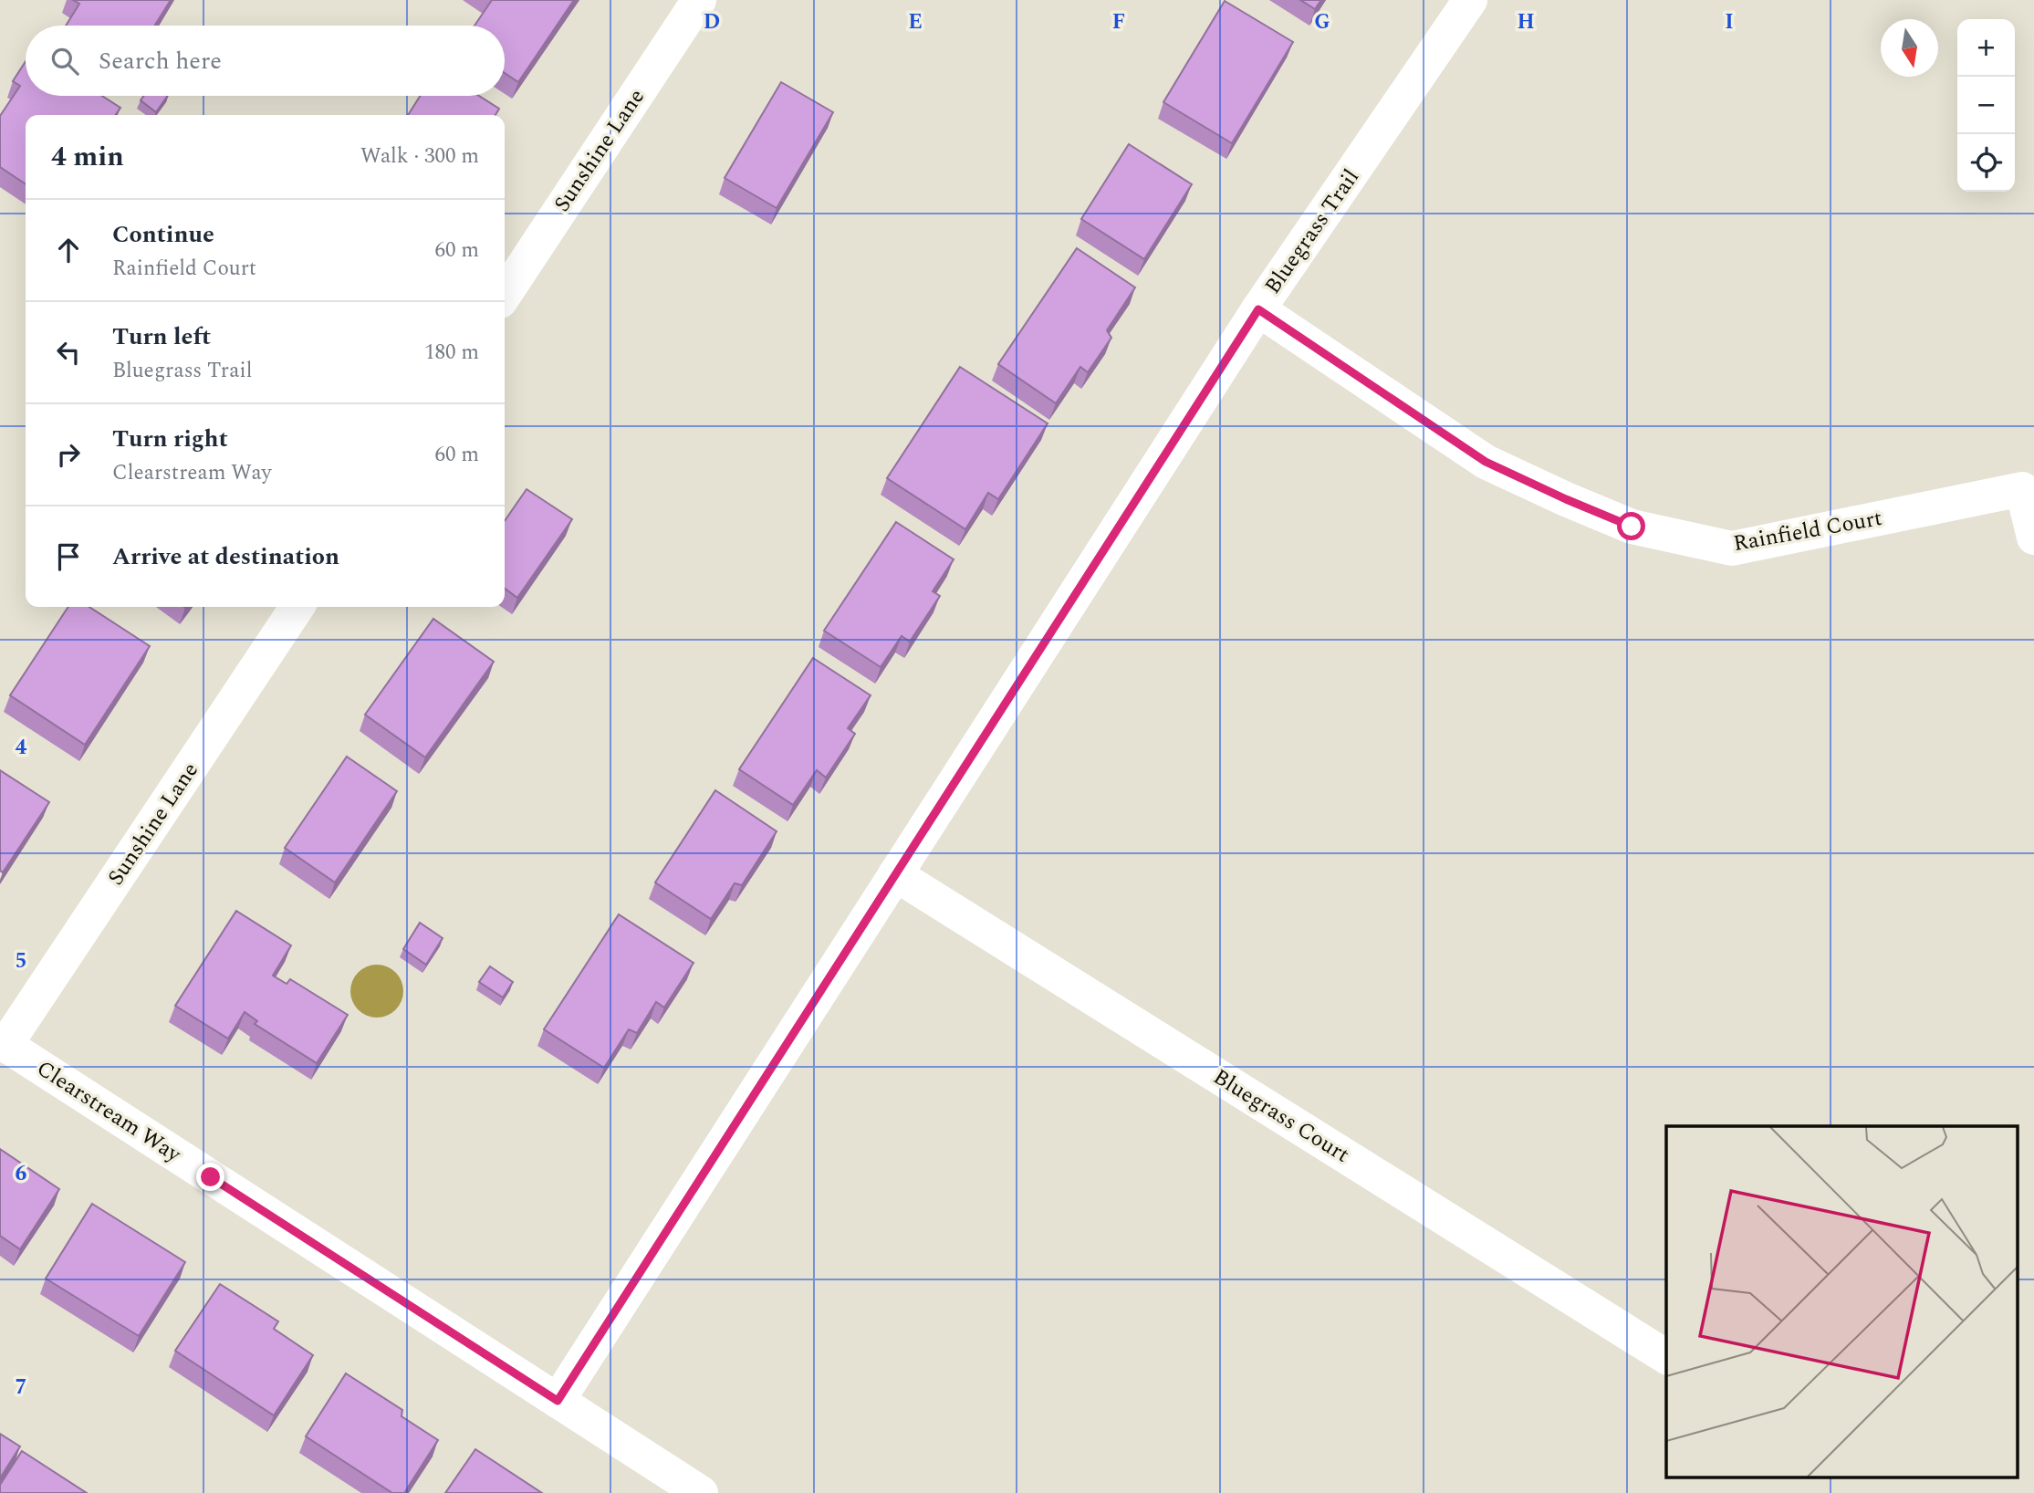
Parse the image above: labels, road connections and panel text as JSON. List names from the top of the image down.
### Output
{
  "streets": {
    "street": [
      "Sunshine Lane",
      "Bluegrass Trail",
      "Rainfield Court",
      "Clearstream Way",
      "Bluegrass Court"
    ]
  },
  "crossings": [
    ["Sunshine Lane", "Clearstream Way"],
    ["Bluegrass Trail", "Rainfield Court"],
    ["Bluegrass Trail", "Clearstream Way"],
    ["Bluegrass Trail", "Bluegrass Court"]
  ],
  "north": "bottom",
  "page": {
    "map_buttons": ["+", "−"],
    "search": "Search here",
    "heading": ["4 min", "Walk · 300 m"],
    "list": [
      ["Continue", "Rainfield Court", "60 m"],
      ["Turn left", "Bluegrass Trail", "180 m"],
      ["Turn right", "Clearstream Way", "60 m"],
      "Arrive at destination"
    ]
  },
  "grid": {
    "columns": [
      "D",
      "E",
      "F",
      "G",
      "H",
      "I"
    ],
    "rows": [
      "4",
      "5",
      "6",
      "7"
    ]
  }
}
